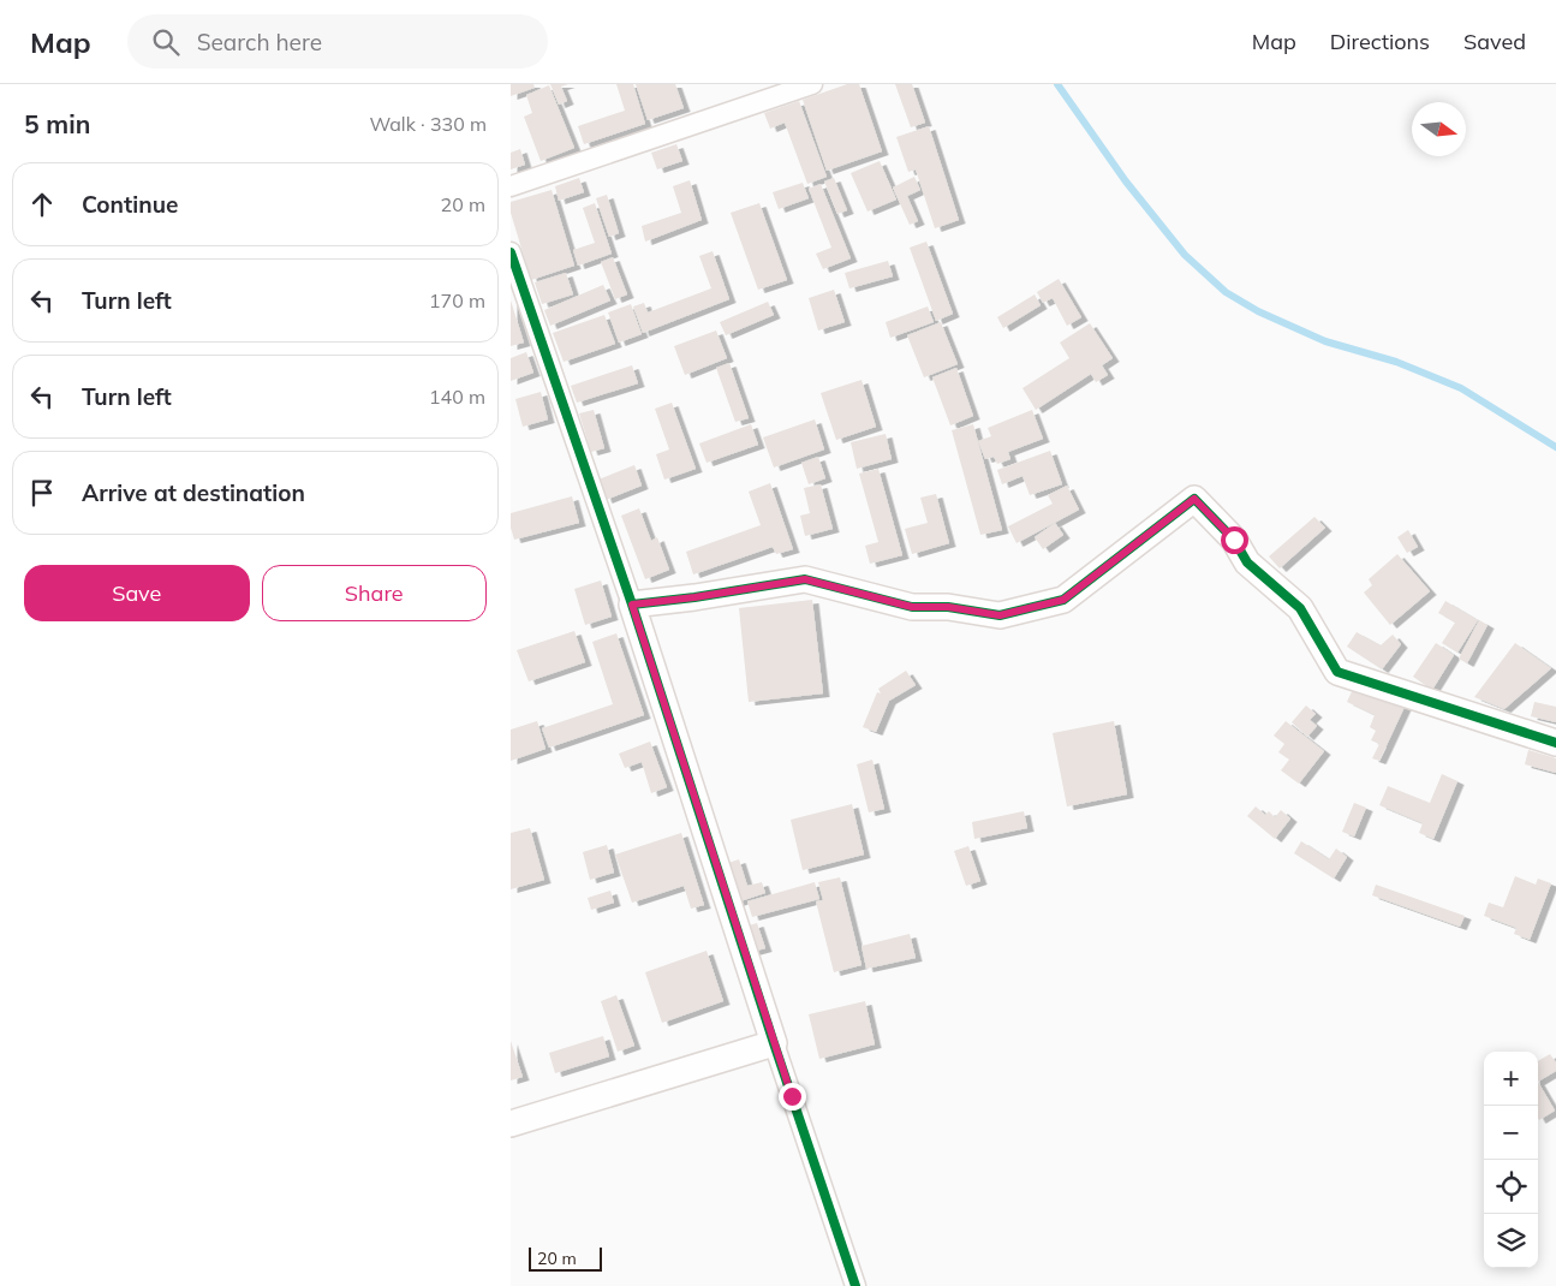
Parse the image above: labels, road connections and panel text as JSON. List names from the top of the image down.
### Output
{
  "scale_bar": "20 m",
  "north": "right",
  "page": {
    "header": "Map",
    "search": "Search here",
    "nav": ["Map", "Directions", "Saved"],
    "heading": ["5 min", "Walk · 330 m"],
    "list": [
      ["Continue", "20 m"],
      ["Turn left", "170 m"],
      ["Turn left", "140 m"],
      "Arrive at destination"
    ],
    "buttons": ["Save", "Share"],
    "map_buttons": ["+", "−"],
    "scale": "20 m"
  }
}
